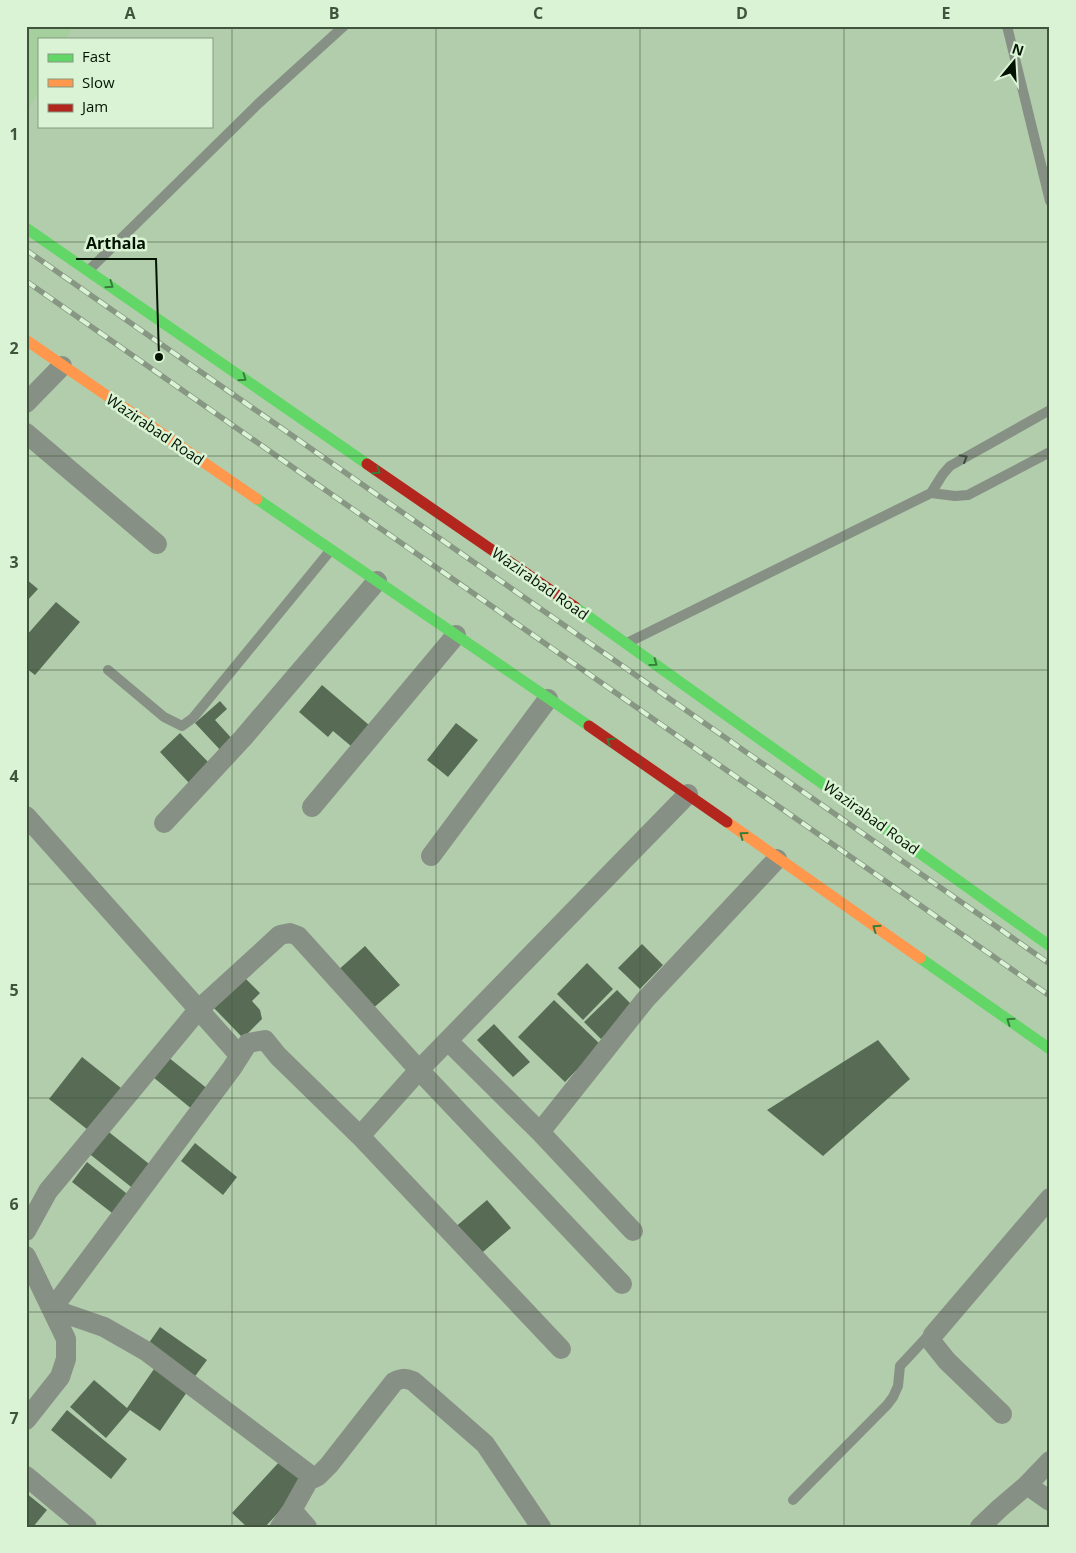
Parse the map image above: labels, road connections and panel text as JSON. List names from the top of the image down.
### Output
{
  "streets": {
    "highway": ["Wazirabad Road"]
  },
  "places": ["Arthala"],
  "legend": ["Fast", "Slow", "Jam"],
  "north": "top",
  "grid": {
    "columns": [
      "A",
      "B",
      "C",
      "D",
      "E"
    ],
    "rows": [
      "1",
      "2",
      "3",
      "4",
      "5",
      "6",
      "7"
    ]
  }
}
